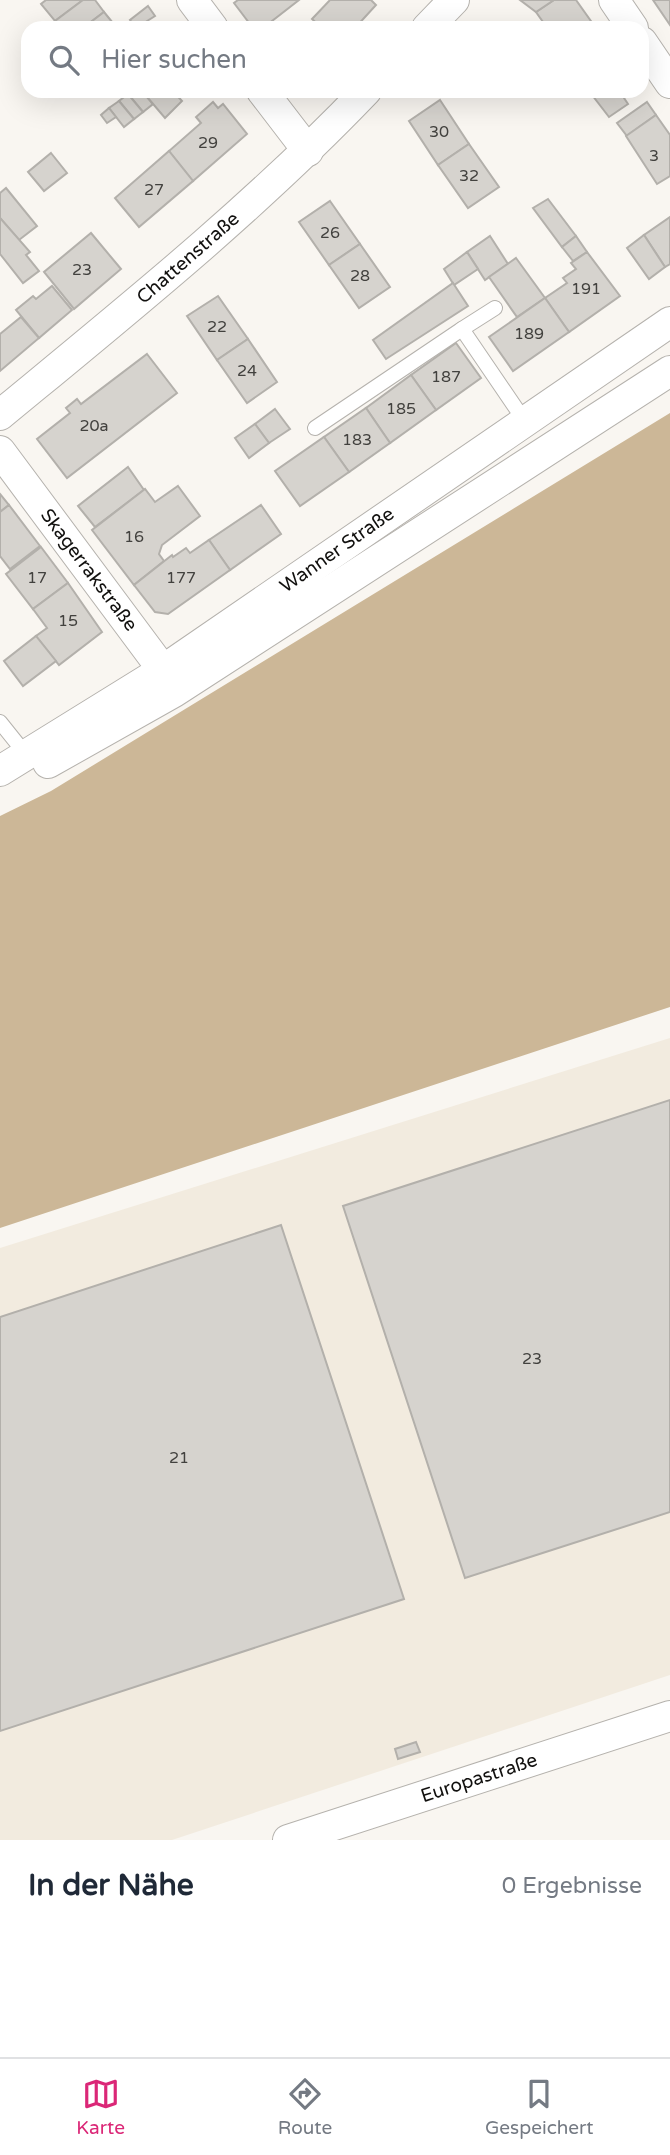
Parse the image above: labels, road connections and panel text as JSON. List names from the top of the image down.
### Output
{
  "streets": {
    "street": [
      "Chattenstraße",
      "Wanner Straße",
      "Skagerrakstraße",
      "Europastraße"
    ]
  },
  "crossings": [
    ["Wanner Straße", "Skagerrakstraße"]
  ],
  "house_numbers": [
    "30",
    "29",
    "3",
    "32",
    "27",
    "26",
    "23",
    "28",
    "191",
    "22",
    "189",
    "24",
    "187",
    "185",
    "20a",
    "183",
    "16",
    "17",
    "177",
    "15",
    "23",
    "21"
  ],
  "page": {
    "search": "Hier suchen",
    "heading": ["In der Nähe", "0 Ergebnisse"],
    "nav": ["Karte", "Route", "Gespeichert"]
  }
}
